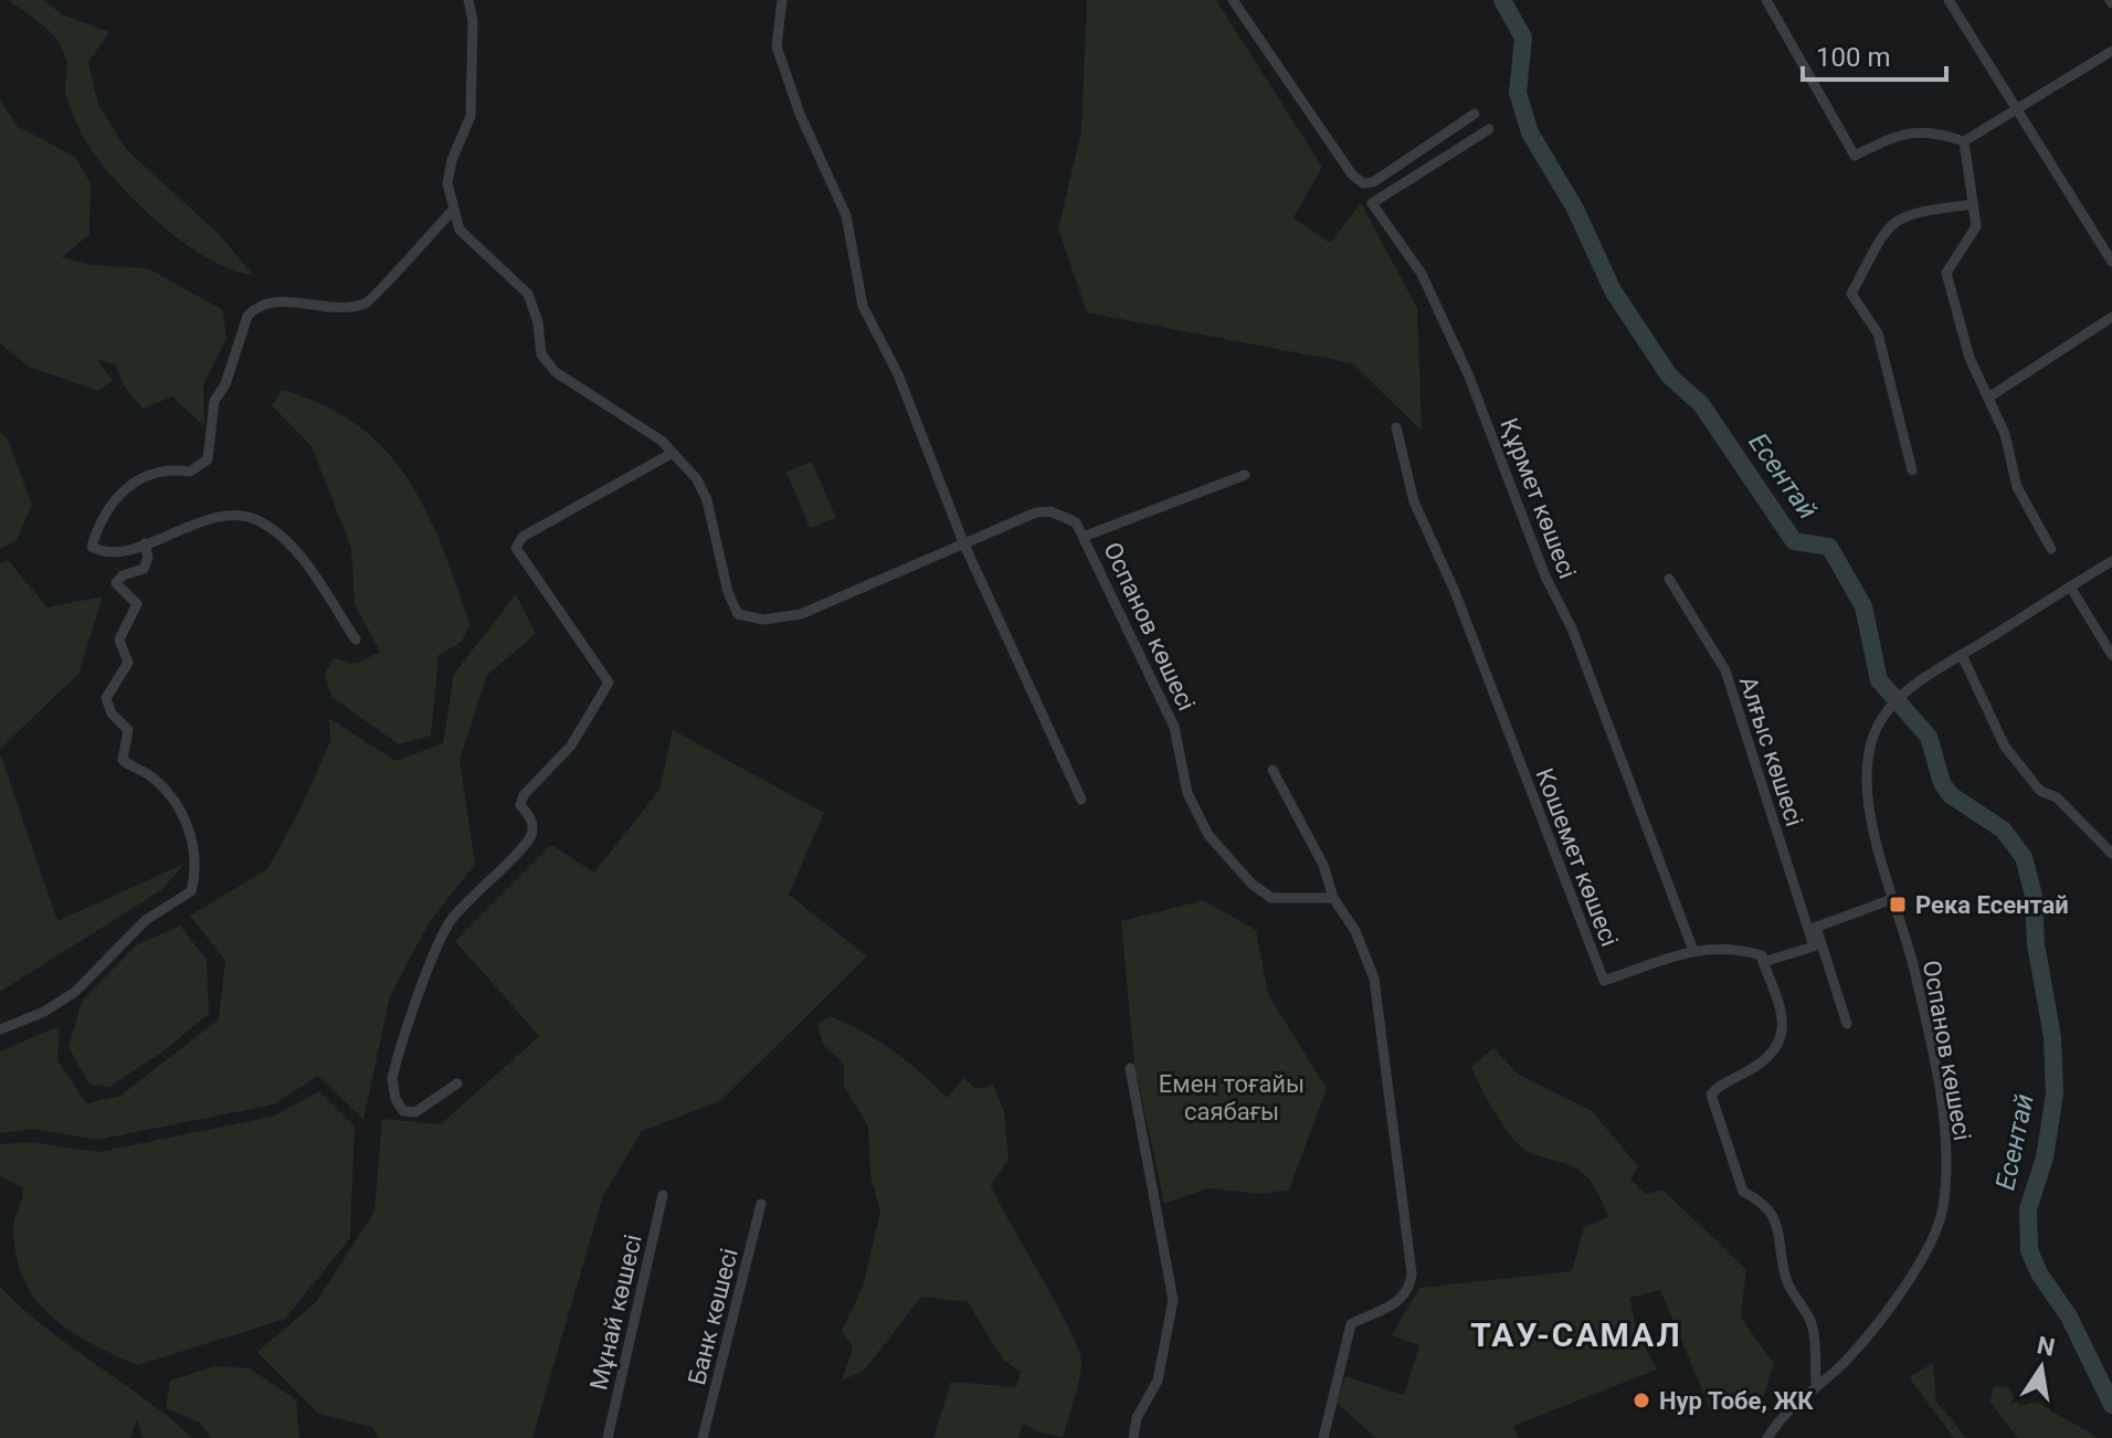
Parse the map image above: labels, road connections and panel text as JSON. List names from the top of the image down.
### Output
{
  "streets": {
    "street": [
      "Құрмет көшесі",
      "Оспанов көшесі",
      "Алғыс көшесі",
      "Кошемет көшесі",
      "Мұнай көшесі",
      "Банк көшесі"
    ]
  },
  "crossings": [
    ["Құрмет көшесі", "Кошемет көшесі"],
    ["Алғыс көшесі", "Кошемет көшесі"]
  ],
  "districts": ["ТАУ-САМАЛ"],
  "water": ["Есентай"],
  "parks": ["Емен тоғайы саябағы"],
  "places": {
    "transit": ["Река Есентай"],
    "other": ["Нур Тобе, ЖК"]
  },
  "scale_bar": "100 m",
  "north": "top"
}
